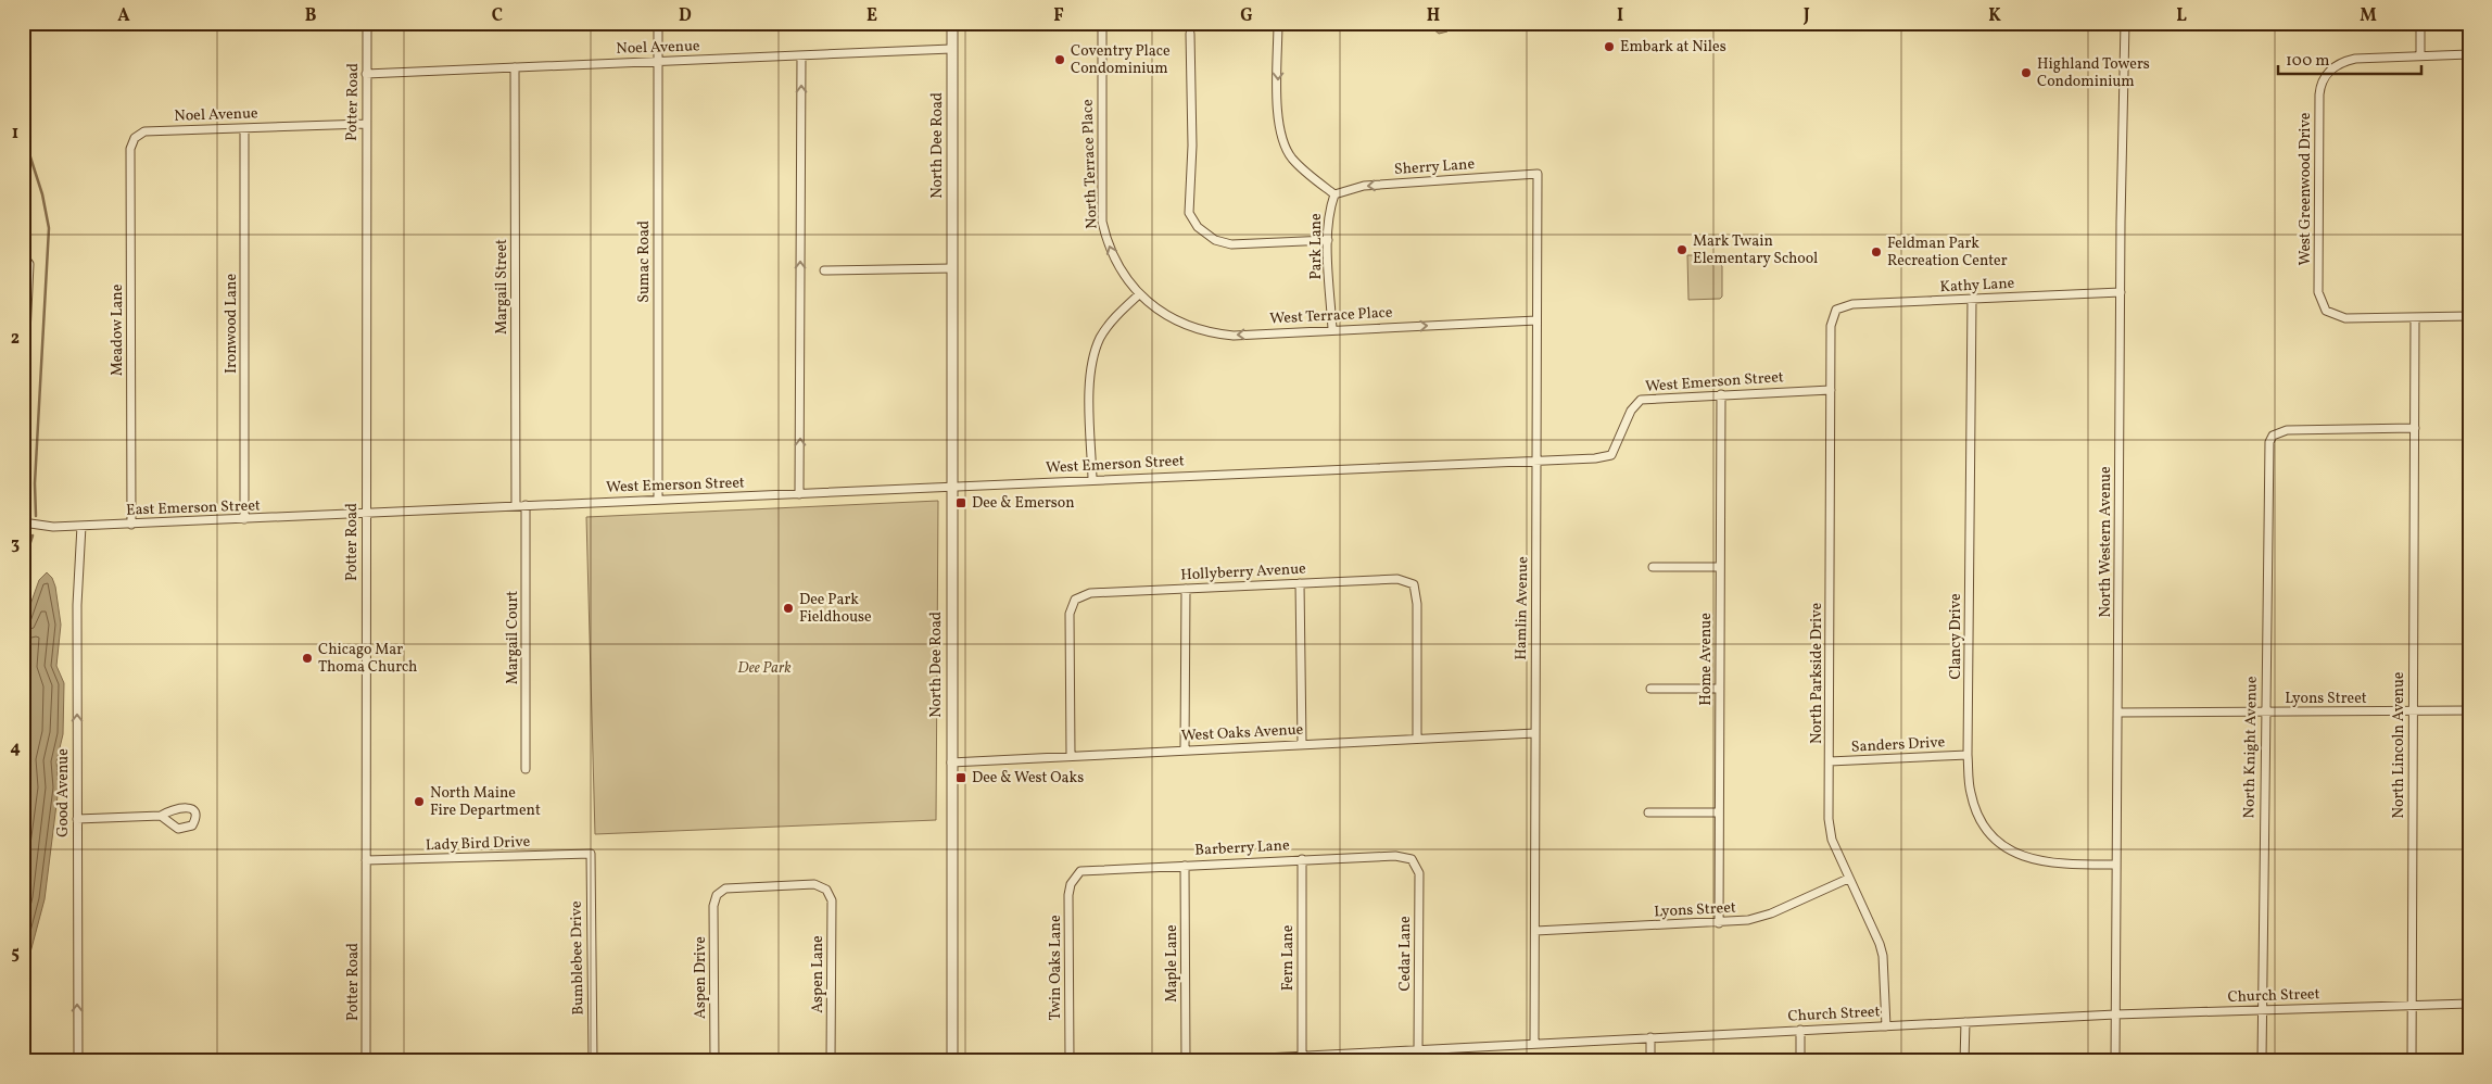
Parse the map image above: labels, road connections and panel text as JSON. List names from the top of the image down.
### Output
{
  "streets": {
    "street": [
      "Noel Avenue",
      "Potter Road",
      "North Dee Road",
      "North Terrace Place",
      "Sherry Lane",
      "West Greenwood Drive",
      "Park Lane",
      "Sumac Road",
      "Kathy Lane",
      "Margail Street",
      "West Terrace Place",
      "Ironwood Lane",
      "Meadow Lane",
      "West Emerson Street",
      "East Emerson Street",
      "North Western Avenue",
      "Hollyberry Avenue",
      "Hamlin Avenue",
      "Clancy Drive",
      "Margail Court",
      "Home Avenue",
      "North Parkside Drive",
      "Lyons Street",
      "West Oaks Avenue",
      "Sanders Drive",
      "North Lincoln Avenue",
      "North Knight Avenue",
      "Good Avenue",
      "Lady Bird Drive",
      "Barberry Lane",
      "Cedar Lane",
      "Bumblebee Drive",
      "Fern Lane",
      "Maple Lane",
      "Twin Oaks Lane",
      "Aspen Lane",
      "Aspen Drive",
      "Church Street"
    ]
  },
  "crossings": [
    ["Noel Avenue", "Potter Road"],
    ["Noel Avenue", "North Dee Road"],
    ["Noel Avenue", "Sumac Road"],
    ["Noel Avenue", "Margail Street"],
    ["Noel Avenue", "Ironwood Lane"],
    ["Noel Avenue", "Meadow Lane"],
    ["Potter Road", "West Emerson Street"],
    ["Potter Road", "East Emerson Street"],
    ["Potter Road", "Lady Bird Drive"],
    ["North Dee Road", "West Emerson Street"],
    ["North Dee Road", "West Oaks Avenue"],
    ["North Terrace Place", "West Terrace Place"],
    ["Sherry Lane", "Park Lane"],
    ["Sherry Lane", "Hamlin Avenue"],
    ["West Greenwood Drive", "North Lincoln Avenue"],
    ["Park Lane", "West Terrace Place"],
    ["Sumac Road", "West Emerson Street"],
    ["Kathy Lane", "North Western Avenue"],
    ["Kathy Lane", "Clancy Drive"],
    ["Kathy Lane", "North Parkside Drive"],
    ["Margail Street", "West Emerson Street"],
    ["West Terrace Place", "Hamlin Avenue"],
    ["Ironwood Lane", "East Emerson Street"],
    ["Meadow Lane", "East Emerson Street"],
    ["West Emerson Street", "East Emerson Street"],
    ["West Emerson Street", "Hamlin Avenue"],
    ["West Emerson Street", "Margail Court"],
    ["West Emerson Street", "Home Avenue"],
    ["West Emerson Street", "North Parkside Drive"],
    ["East Emerson Street", "Good Avenue"],
    ["North Western Avenue", "Clancy Drive"],
    ["North Western Avenue", "Lyons Street"],
    ["North Western Avenue", "Church Street"],
    ["Hollyberry Avenue", "West Oaks Avenue"],
    ["Hamlin Avenue", "Lyons Street"],
    ["Hamlin Avenue", "West Oaks Avenue"],
    ["Hamlin Avenue", "Church Street"],
    ["Clancy Drive", "Sanders Drive"],
    ["Home Avenue", "Lyons Street"],
    ["North Parkside Drive", "Lyons Street"],
    ["North Parkside Drive", "Sanders Drive"],
    ["North Parkside Drive", "Church Street"],
    ["Lyons Street", "North Lincoln Avenue"],
    ["Lyons Street", "North Knight Avenue"],
    ["North Lincoln Avenue", "North Knight Avenue"],
    ["North Lincoln Avenue", "Church Street"],
    ["North Knight Avenue", "Church Street"],
    ["Lady Bird Drive", "Bumblebee Drive"],
    ["Barberry Lane", "Cedar Lane"],
    ["Barberry Lane", "Fern Lane"],
    ["Barberry Lane", "Maple Lane"],
    ["Barberry Lane", "Twin Oaks Lane"],
    ["Cedar Lane", "Church Street"],
    ["Fern Lane", "Church Street"],
    ["Aspen Lane", "Aspen Drive"]
  ],
  "one_way": [
    "North Terrace Place",
    "Sherry Lane",
    "Park Lane",
    "Good Avenue"
  ],
  "parks": ["Dee Park"],
  "places": {
    "other": [
      "Embark at Niles",
      "Coventry Place Condominium",
      "Highland Towers Condominium",
      "Mark Twain Elementary School",
      "Feldman Park Recreation Center",
      "Dee Park Fieldhouse",
      "Chicago Mar Thoma Church",
      "North Maine Fire Department"
    ],
    "transit": ["Dee & Emerson", "Dee & West Oaks"]
  },
  "scale_bar": "100 m",
  "grid": {
    "columns": [
      "A",
      "B",
      "C",
      "D",
      "E",
      "F",
      "G",
      "H",
      "I",
      "J",
      "K",
      "L",
      "M"
    ],
    "rows": [
      "1",
      "2",
      "3",
      "4",
      "5"
    ]
  }
}
